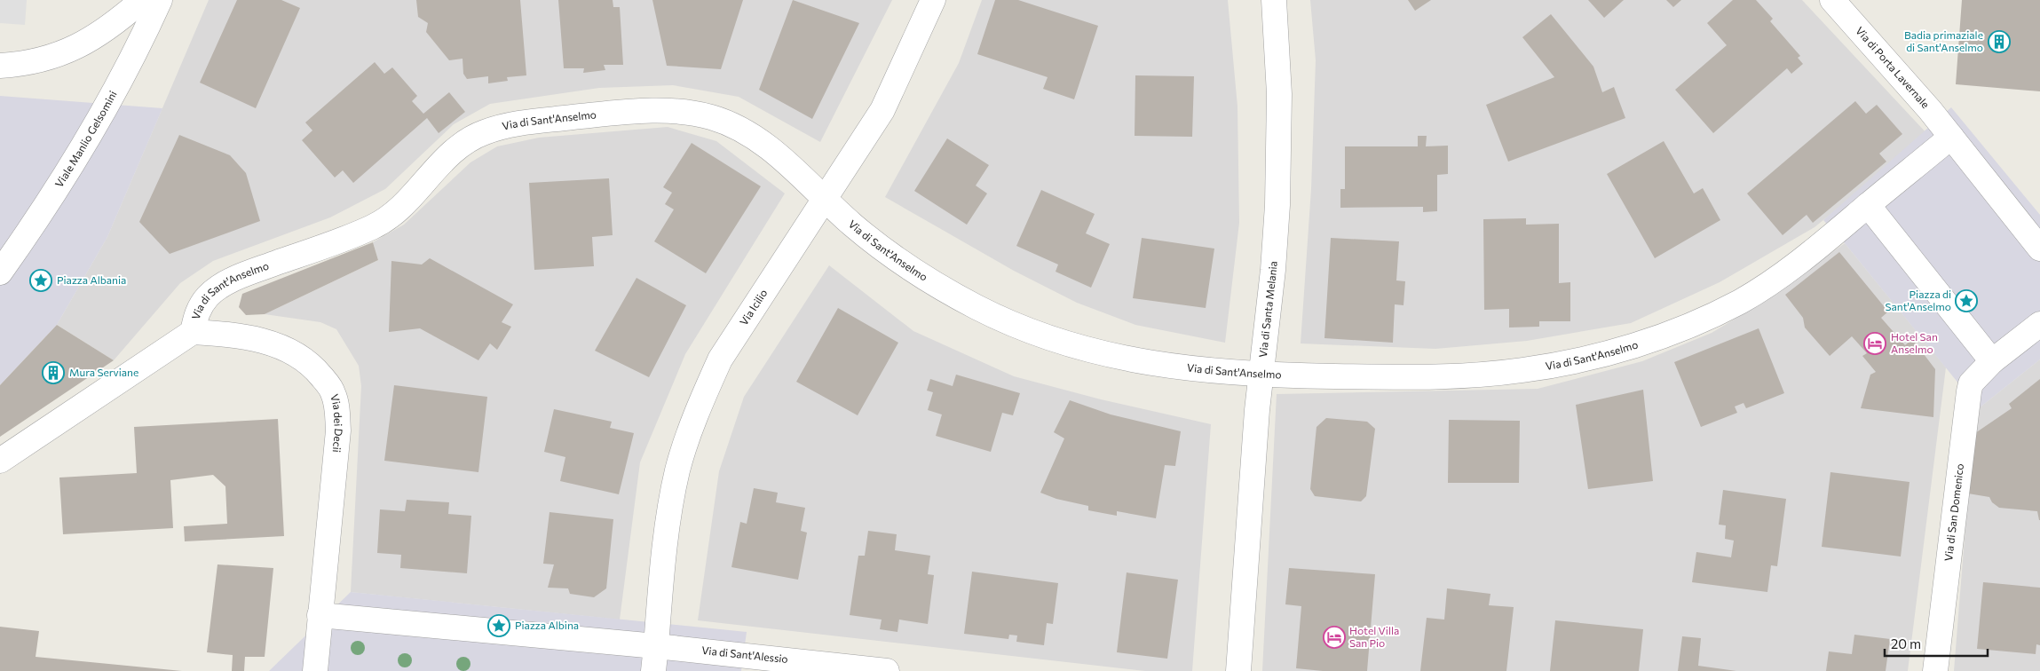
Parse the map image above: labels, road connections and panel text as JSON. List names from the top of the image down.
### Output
{
  "streets": {
    "street": [
      "Via di Porta Lavernale",
      "Via di Sant'Anselmo",
      "Viale Manlio Gelsomini",
      "Via Icilio",
      "Via di Santa Melania",
      "Via dei Decii",
      "Via di San Domenico",
      "Via di Sant'Alessio"
    ]
  },
  "crossings": [
    ["Via di Sant'Anselmo", "Via Icilio"],
    ["Via di Sant'Anselmo", "Via di Santa Melania"],
    ["Via di Sant'Anselmo", "Via dei Decii"],
    ["Via Icilio", "Via di Sant'Alessio"]
  ],
  "places": {
    "building": ["Badia primaziale di Sant'Anselmo", "Mura Serviane"],
    "place": ["Piazza Albania", "Piazza di Sant'Anselmo", "Piazza Albina"],
    "hotel": ["Hotel San Anselmo", "Hotel Villa San Pio"]
  },
  "scale_bar": "20 m"
}
